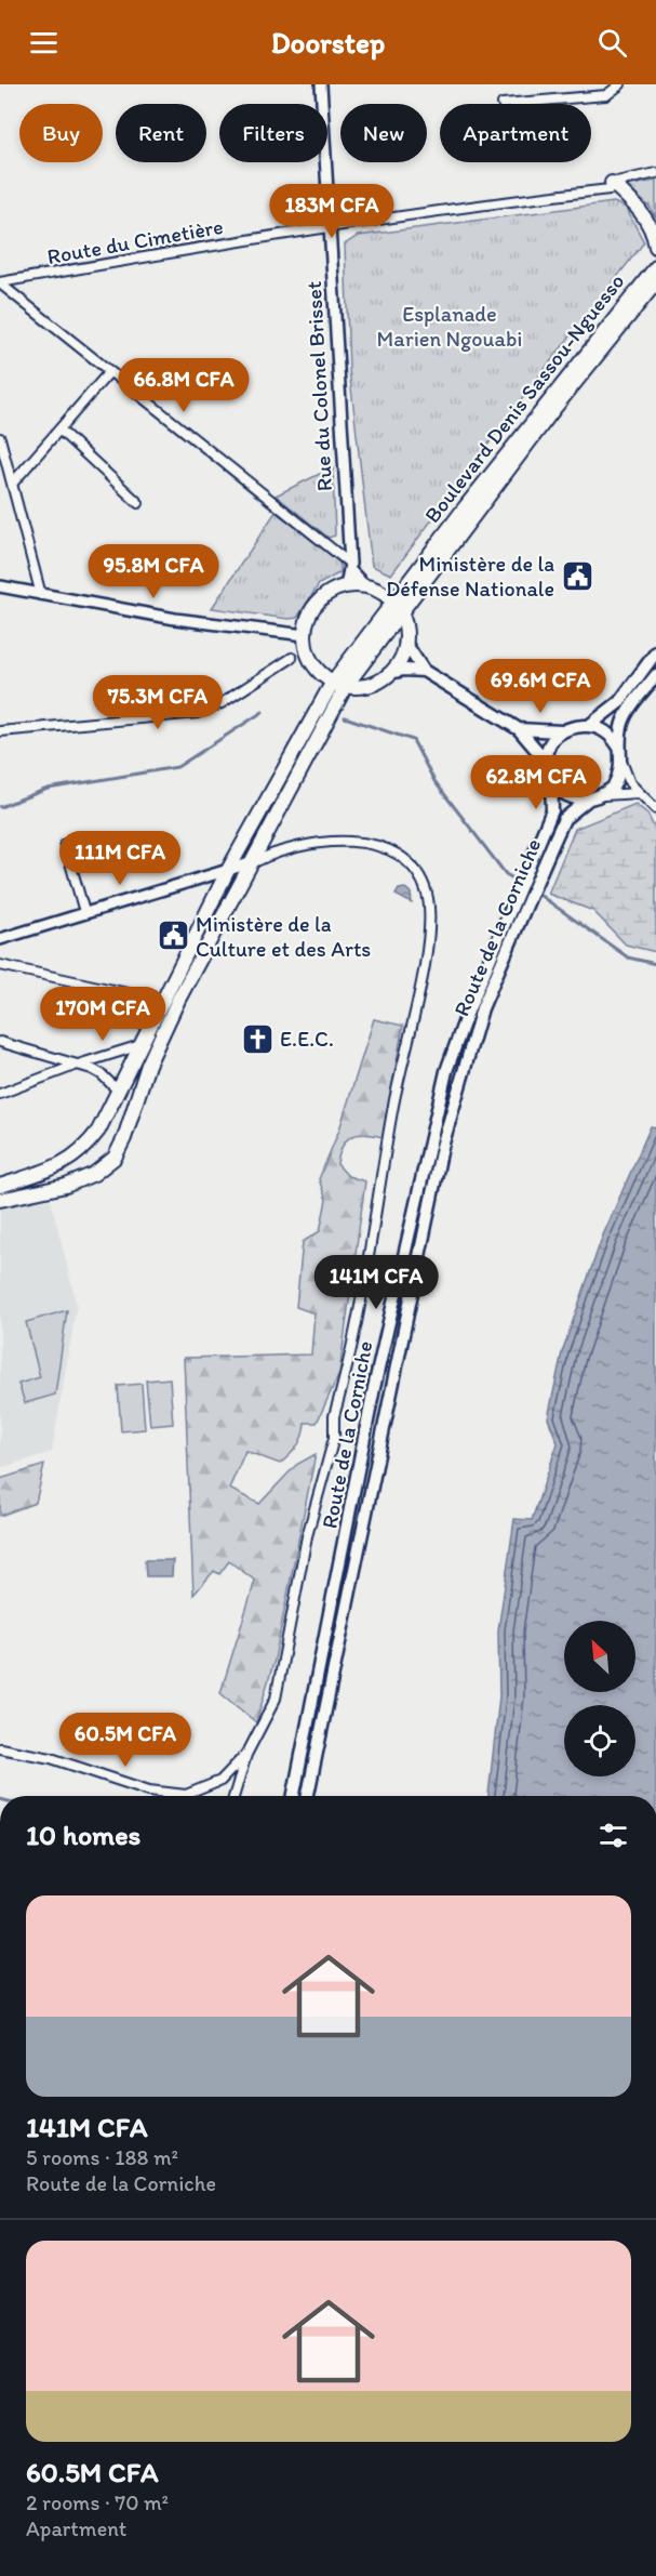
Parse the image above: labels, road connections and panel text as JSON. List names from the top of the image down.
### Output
{
  "streets": {
    "main road": ["Boulevard Denis Sassou-Nguesso", "Route de la Corniche"],
    "street": ["Route du Cimetière", "Rue du Colonel Brisset"]
  },
  "crossings": [
    ["Route du Cimetière", "Rue du Colonel Brisset"]
  ],
  "parks": ["Esplanade Marien Ngouabi"],
  "places": {
    "public building": ["Ministère de la Défense Nationale", "Ministère de la Culture et des Arts"],
    "church": ["E.E.C."]
  },
  "north": "top left",
  "page": {
    "header": "Doorstep",
    "chip": [
      "Buy",
      "Rent",
      "Filters",
      "New",
      "Apartment"
    ],
    "price": [
      "183M CFA",
      "66.8M CFA",
      "95.8M CFA",
      "69.6M CFA",
      "75.3M CFA",
      "62.8M CFA",
      "111M CFA",
      "170M CFA",
      "141M CFA",
      "60.5M CFA"
    ],
    "heading": "10 homes",
    "list": [
      {
        "name": "141M CFA",
        "note": "5 rooms · 188 m² · Route de la Corniche"
      },
      {
        "name": "60.5M CFA",
        "note": "2 rooms · 70 m² · Apartment"
      }
    ]
  }
}
